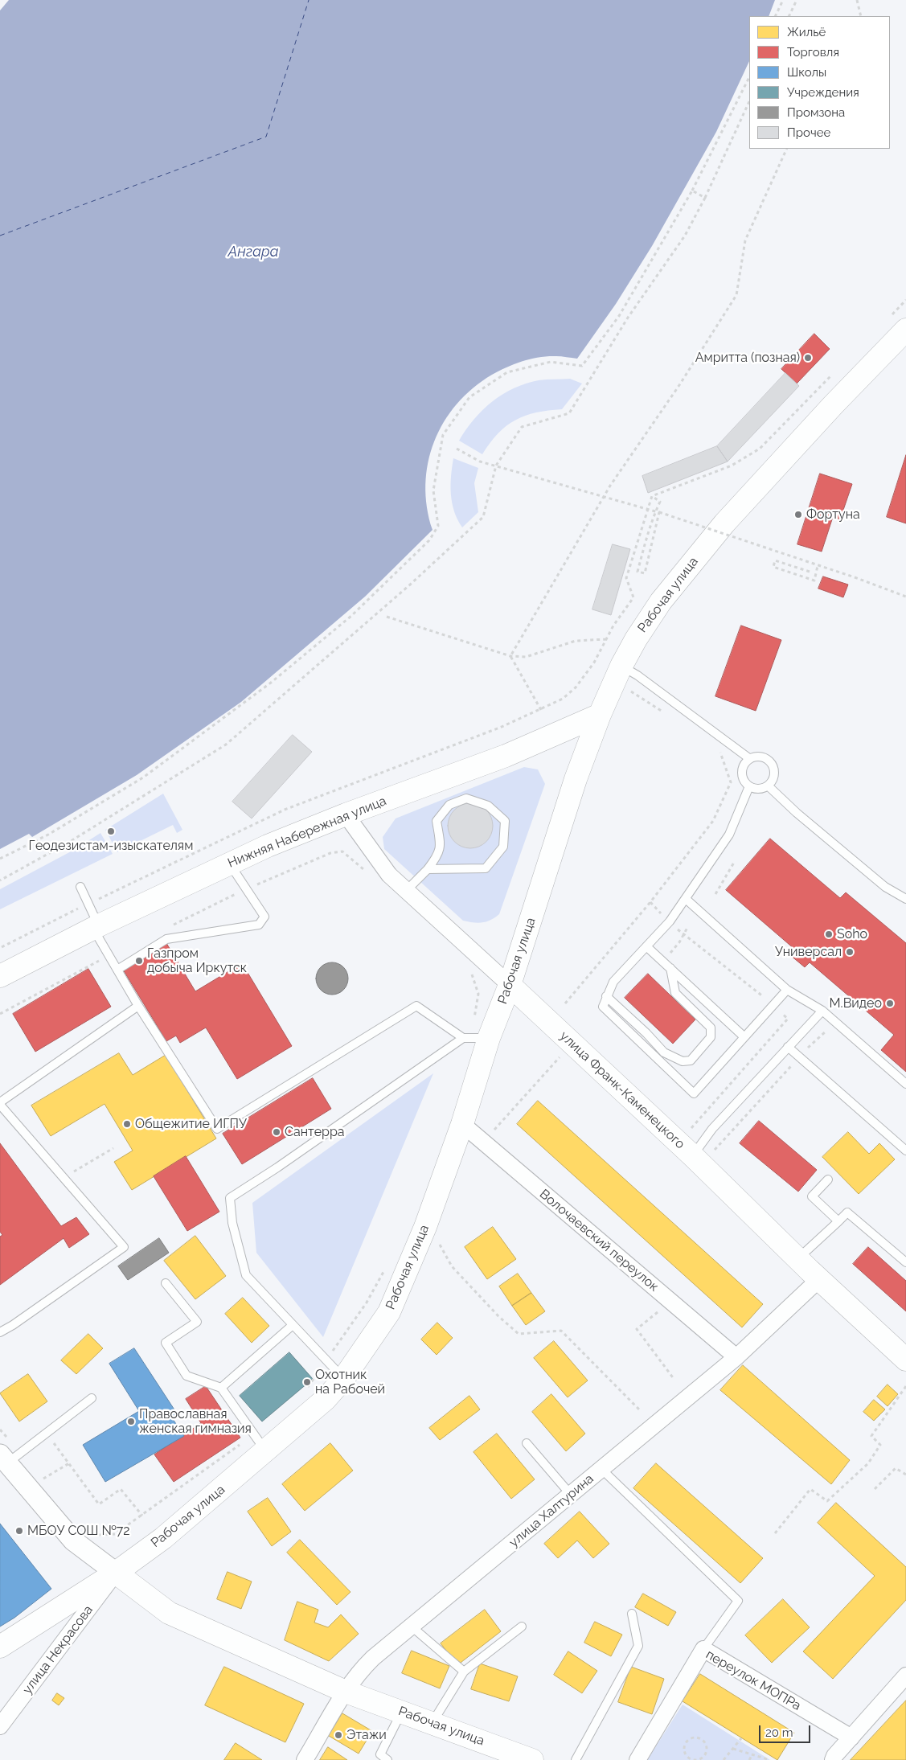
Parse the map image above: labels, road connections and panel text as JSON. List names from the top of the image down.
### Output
{
  "streets": {
    "main road": ["Рабочая улица", "Нижняя Набережная улица", "улица Франк-Каменецкого"],
    "street": [
      "Волочаевский переулок",
      "улица Халтурина",
      "улица Некрасова",
      "переулок МОПРа"
    ]
  },
  "crossings": [
    ["Рабочая улица", "Нижняя Набережная улица"],
    ["Рабочая улица", "улица Франк-Каменецкого"],
    ["Рабочая улица", "Волочаевский переулок"],
    ["Рабочая улица", "улица Халтурина"],
    ["Рабочая улица", "улица Некрасова"],
    ["Нижняя Набережная улица", "улица Франк-Каменецкого"],
    ["улица Франк-Каменецкого", "улица Халтурина"],
    ["Волочаевский переулок", "улица Халтурина"]
  ],
  "water": ["Ангара"],
  "places": [
    "Амритта (позная)",
    "Фортуна",
    "Геодезистам-изыскателям",
    "Soho",
    "Универсал",
    "Газпром добыча Иркутск",
    "М.Видео",
    "Общежитие ИГПУ",
    "Сантерра",
    "Охотник на Рабочей",
    "Православная женская гимназия",
    "МБОУ СОШ №72",
    "Этажи"
  ],
  "legend": [
    "Жильё",
    "Торговля",
    "Школы",
    "Учреждения",
    "Промзона",
    "Прочее"
  ],
  "scale_bar": "20 m"
}
